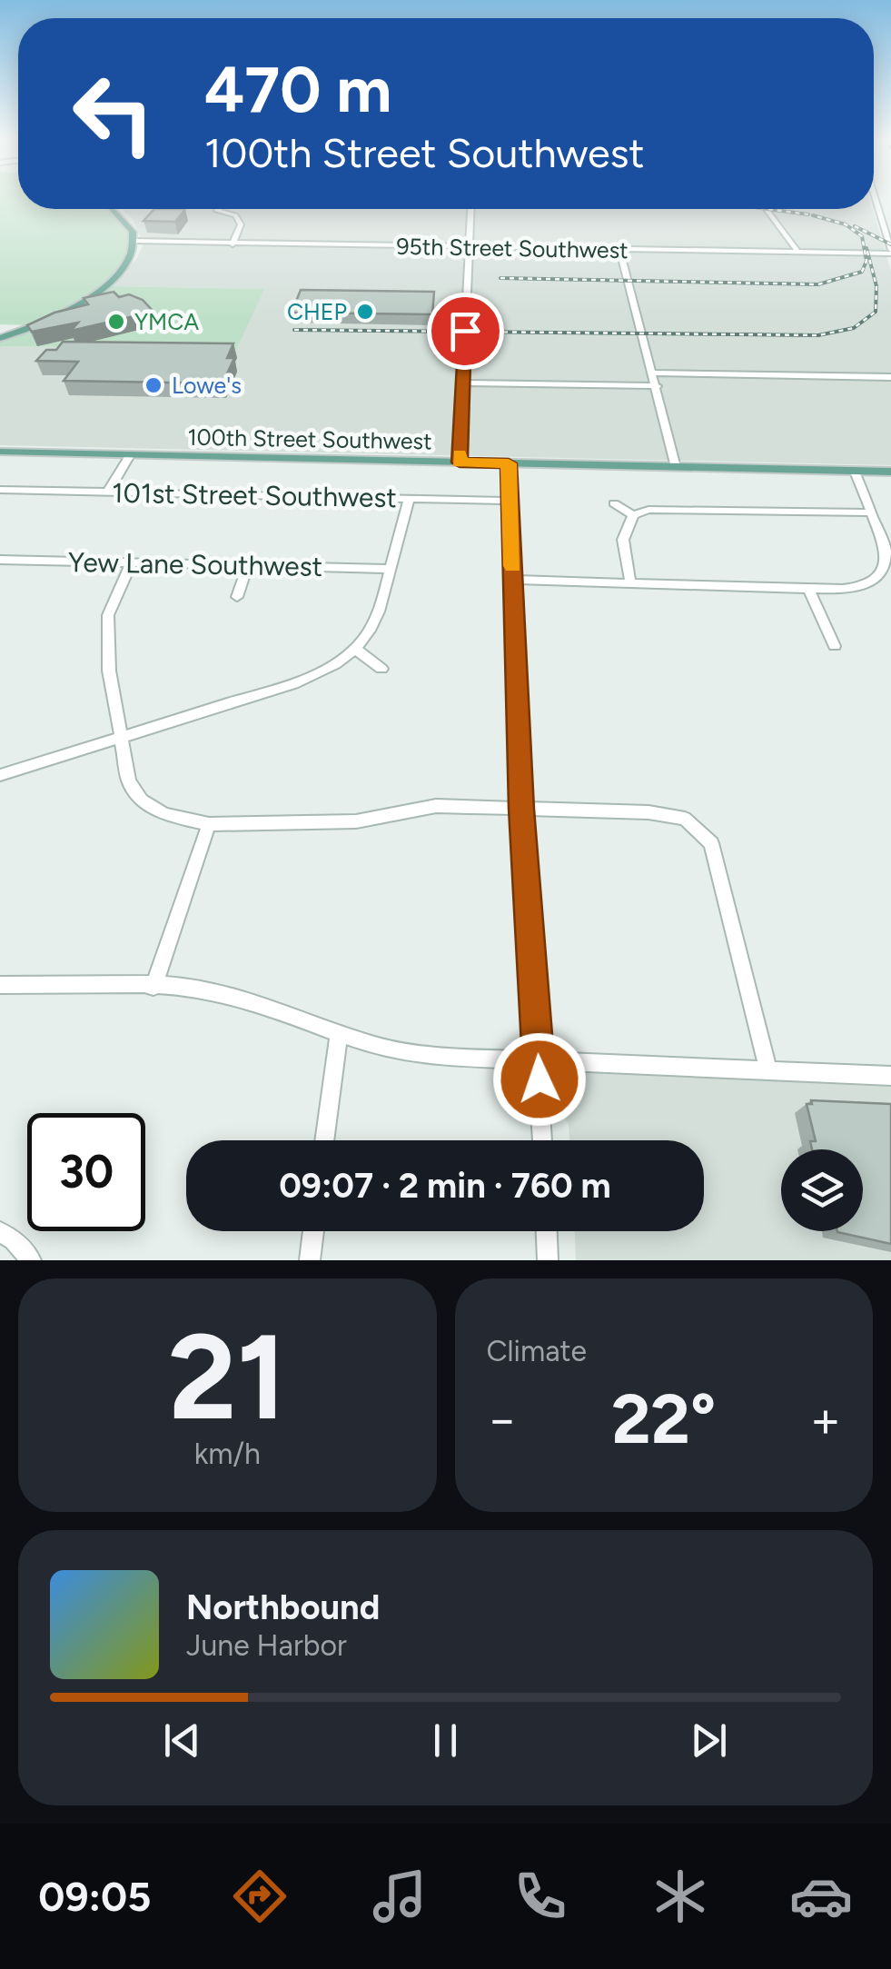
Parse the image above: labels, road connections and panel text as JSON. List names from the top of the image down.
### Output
{
  "streets": {
    "main road": ["100th Street Southwest"],
    "street": ["95th Street Southwest", "101st Street Southwest", "Yew Lane Southwest"]
  },
  "places": ["CHEP", "YMCA", "Lowe's"],
  "page": {
    "turn": ["470 m", "100th Street Southwest"],
    "limit": "30",
    "trip": "09:07 · 2 min · 760 m",
    "tile": [
      ["21", "km/h"],
      "Climate"
    ],
    "heat": ["−", "22°", "+"],
    "song": ["Northbound", "June Harbor"],
    "tabs": "09:05"
  }
}
